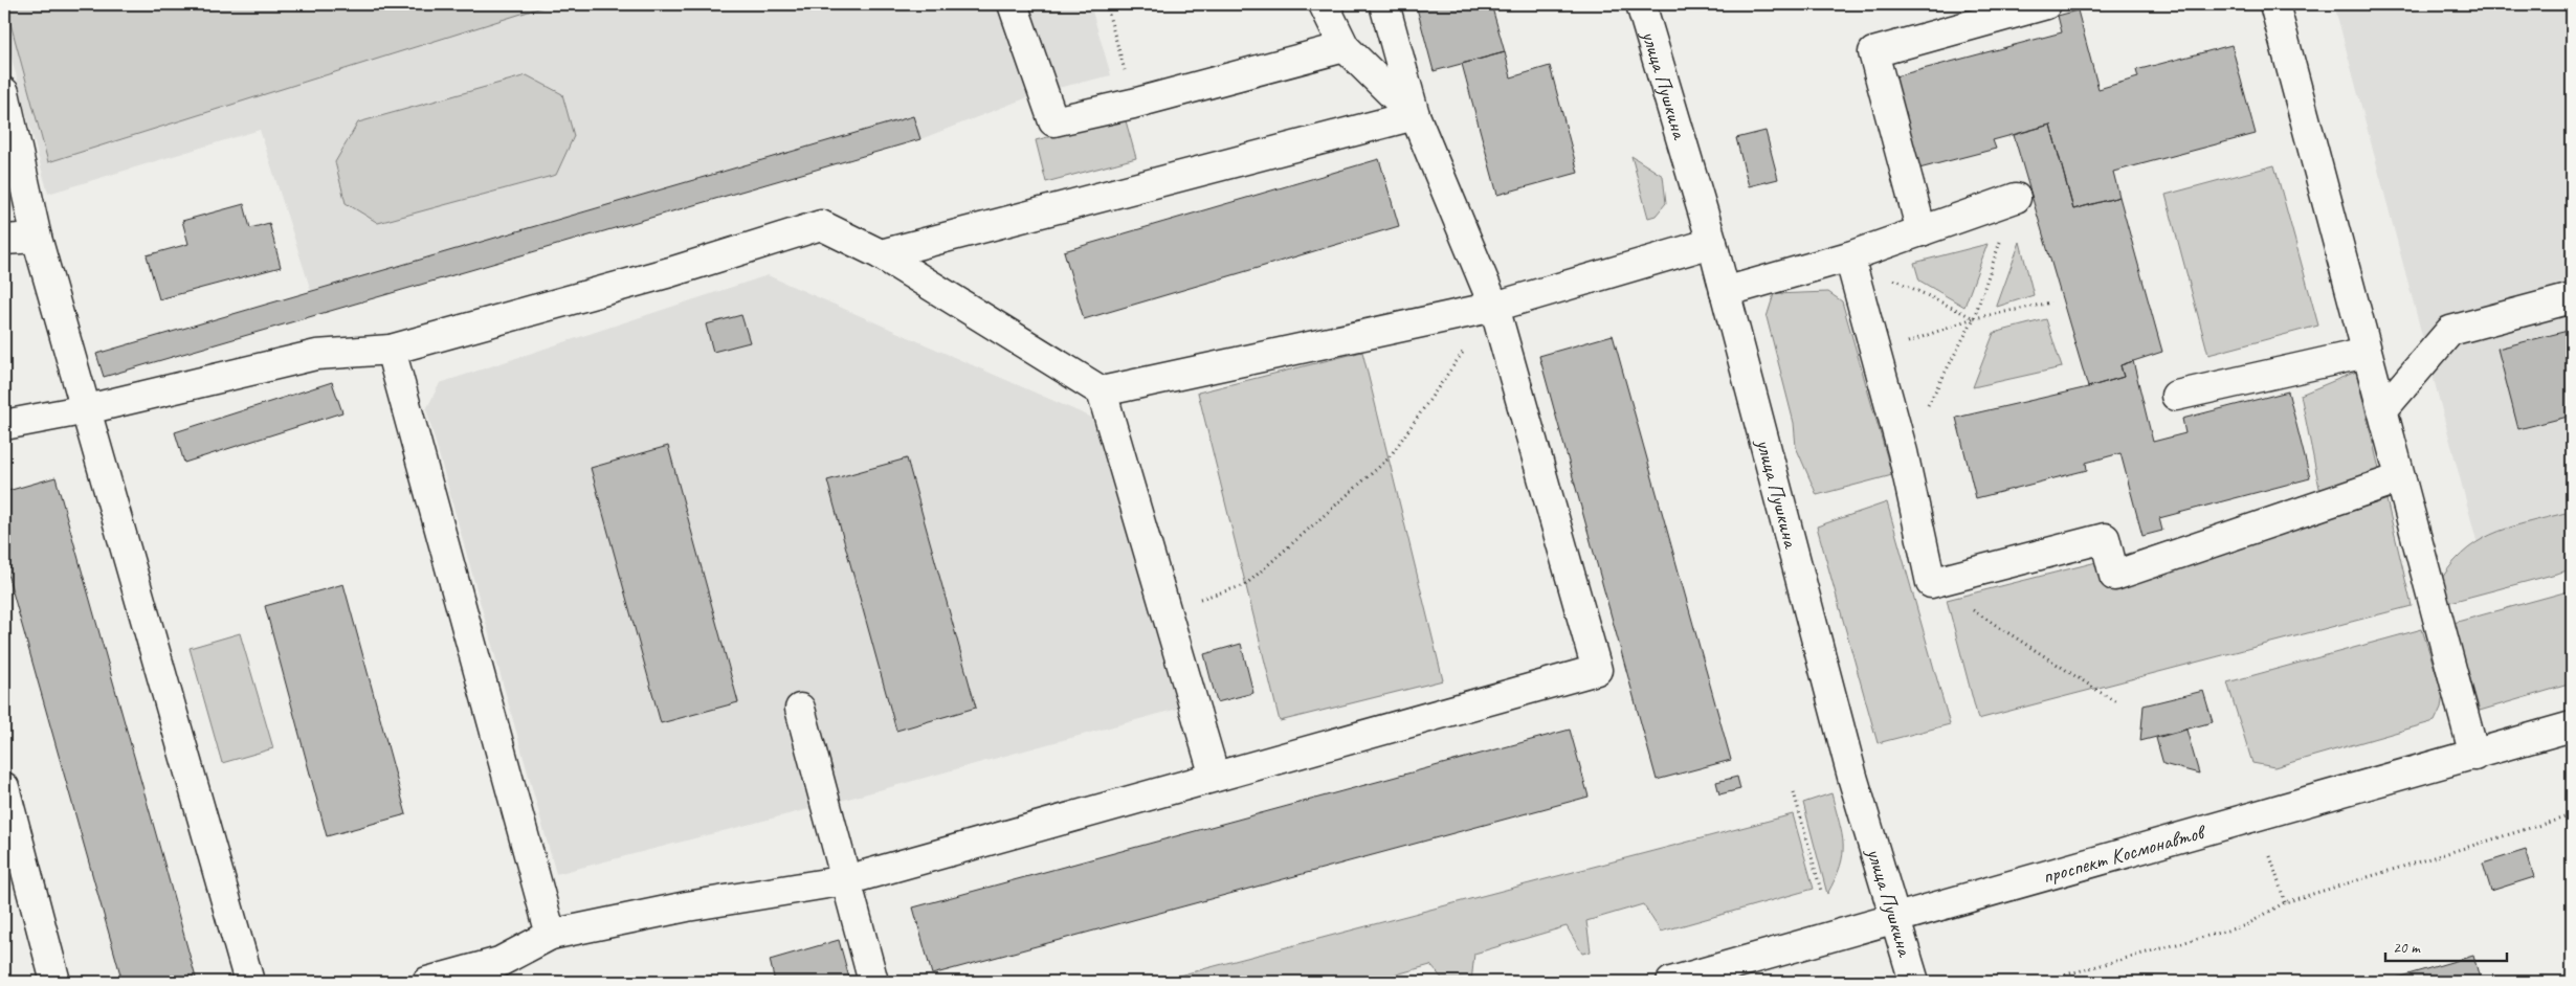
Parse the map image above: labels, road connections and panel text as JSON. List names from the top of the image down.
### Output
{
  "streets": {
    "street": ["улица Пушкина", "проспект Космонавтов"]
  },
  "crossings": [
    ["улица Пушкина", "проспект Космонавтов"]
  ],
  "scale_bar": "20 m"
}
